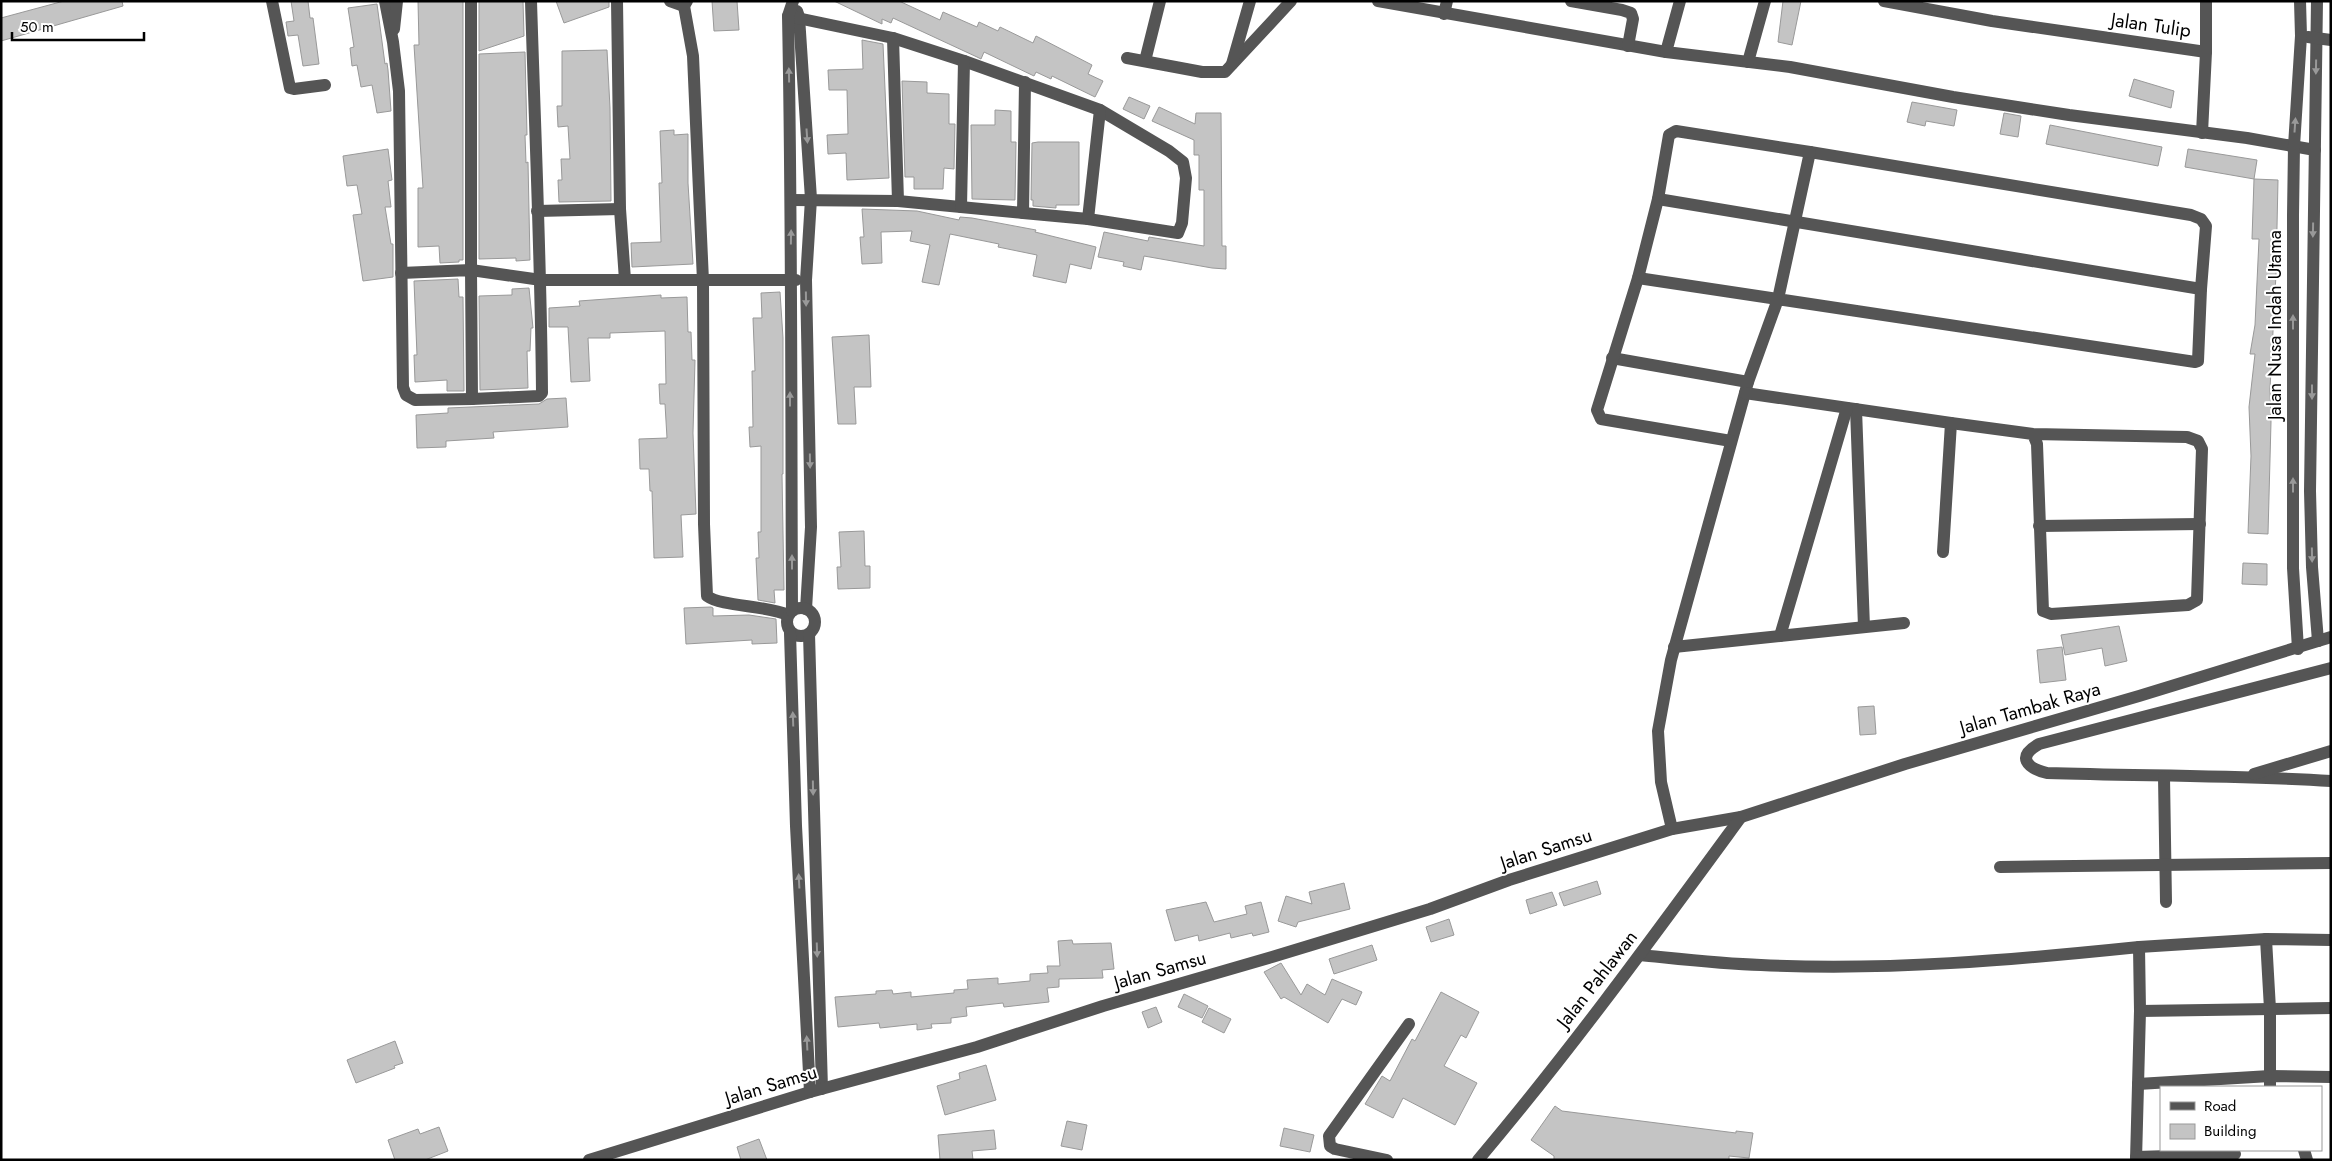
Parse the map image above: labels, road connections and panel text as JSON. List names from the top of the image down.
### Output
{
  "streets": {
    "street": [
      "Jalan Tulip",
      "Jalan Nusa Indah Utama",
      "Jalan Tambak Raya",
      "Jalan Samsu",
      "Jalan Pahlawan"
    ]
  },
  "crossings": [
    ["Jalan Nusa Indah Utama", "Jalan Tambak Raya"],
    ["Jalan Tambak Raya", "Jalan Samsu"],
    ["Jalan Tambak Raya", "Jalan Pahlawan"],
    ["Jalan Samsu", "Jalan Pahlawan"]
  ],
  "legend": ["Road", "Building"],
  "scale_bar": "50 m"
}
